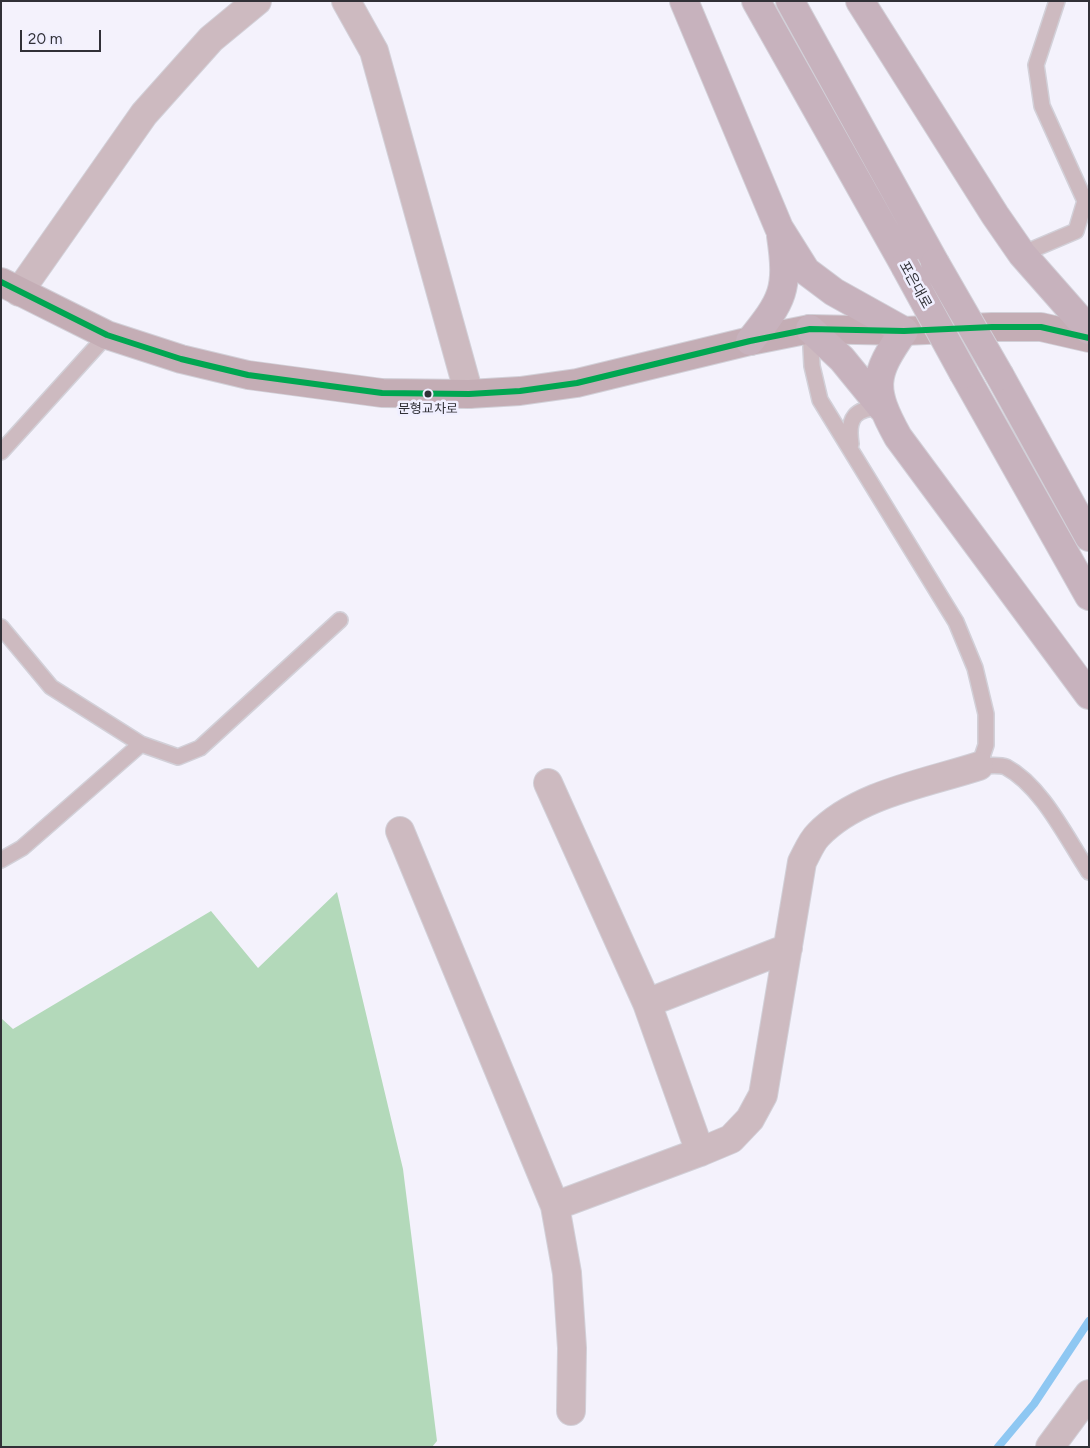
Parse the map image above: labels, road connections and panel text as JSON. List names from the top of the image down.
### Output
{
  "streets": {
    "highway": ["포은대로"]
  },
  "places": ["문형교차로"],
  "scale_bar": "20 m"
}
